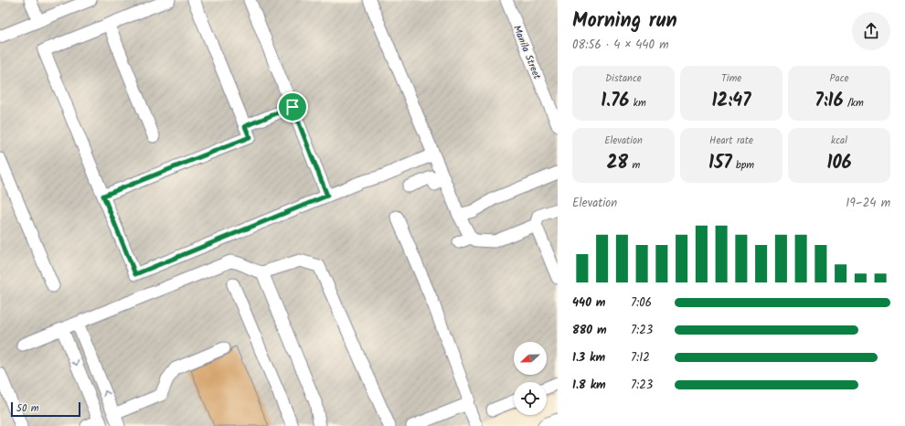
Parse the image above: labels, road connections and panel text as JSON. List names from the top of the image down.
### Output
{
  "streets": {
    "street": ["Manila Street"]
  },
  "scale_bar": "50 m",
  "north": "left",
  "page": {
    "heading": ["Morning run", "08:56 · 4 × 440 m"],
    "stats": [
      ["Distance", "1.76 km"],
      ["Time", "12:47"],
      ["Pace", "7:16 /km"],
      ["Elevation", "28 m"],
      ["Heart rate", "157 bpm"],
      ["kcal", "106"]
    ],
    "chart": ["Elevation", "19–24 m"],
    "list": [
      {
        "name": "440 m",
        "note": "7:06"
      },
      {
        "name": "880 m",
        "note": "7:23"
      },
      {
        "name": "1.3 km",
        "note": "7:12"
      },
      {
        "name": "1.8 km",
        "note": "7:23"
      }
    ],
    "scale": "50 m"
  }
}
